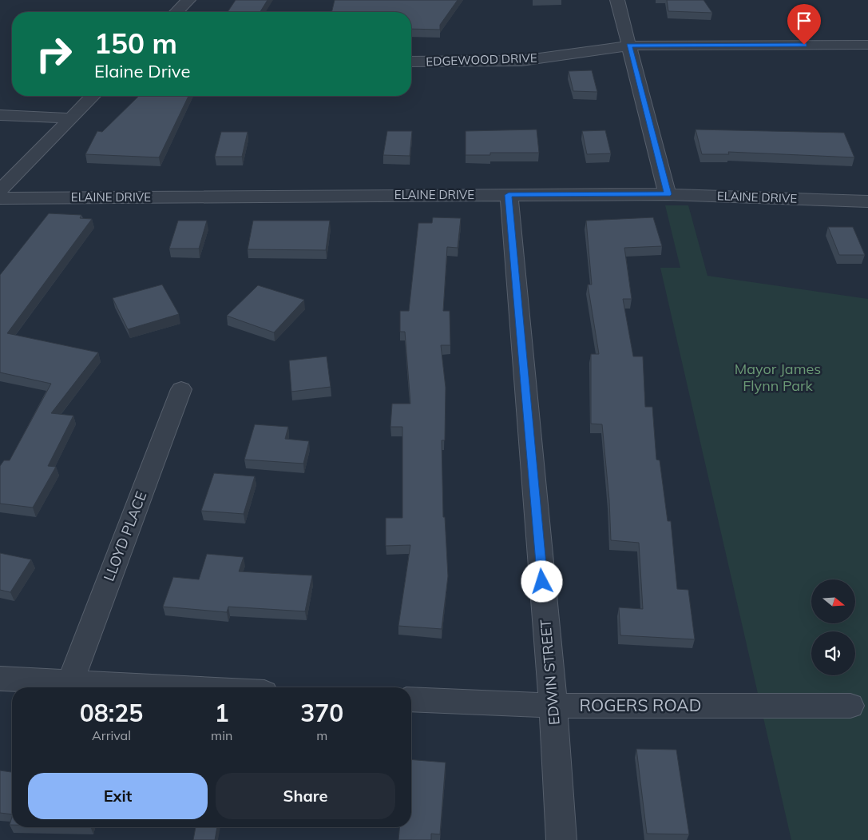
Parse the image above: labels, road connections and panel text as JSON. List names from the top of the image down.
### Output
{
  "streets": {
    "street": [
      "EDGEWOOD DRIVE",
      "ELAINE DRIVE",
      "LLOYD PLACE",
      "EDWIN STREET",
      "ROGERS ROAD"
    ]
  },
  "crossings": [
    ["ELAINE DRIVE", "EDWIN STREET"],
    ["EDWIN STREET", "ROGERS ROAD"]
  ],
  "parks": ["Mayor James Flynn Park"],
  "north": "right",
  "page": {
    "turn": ["150 m", "Elaine Drive"],
    "eta": [
      "08:25",
      "Arrival",
      "1",
      "min",
      "370",
      "m"
    ],
    "buttons": ["Exit", "Share"]
  }
}
